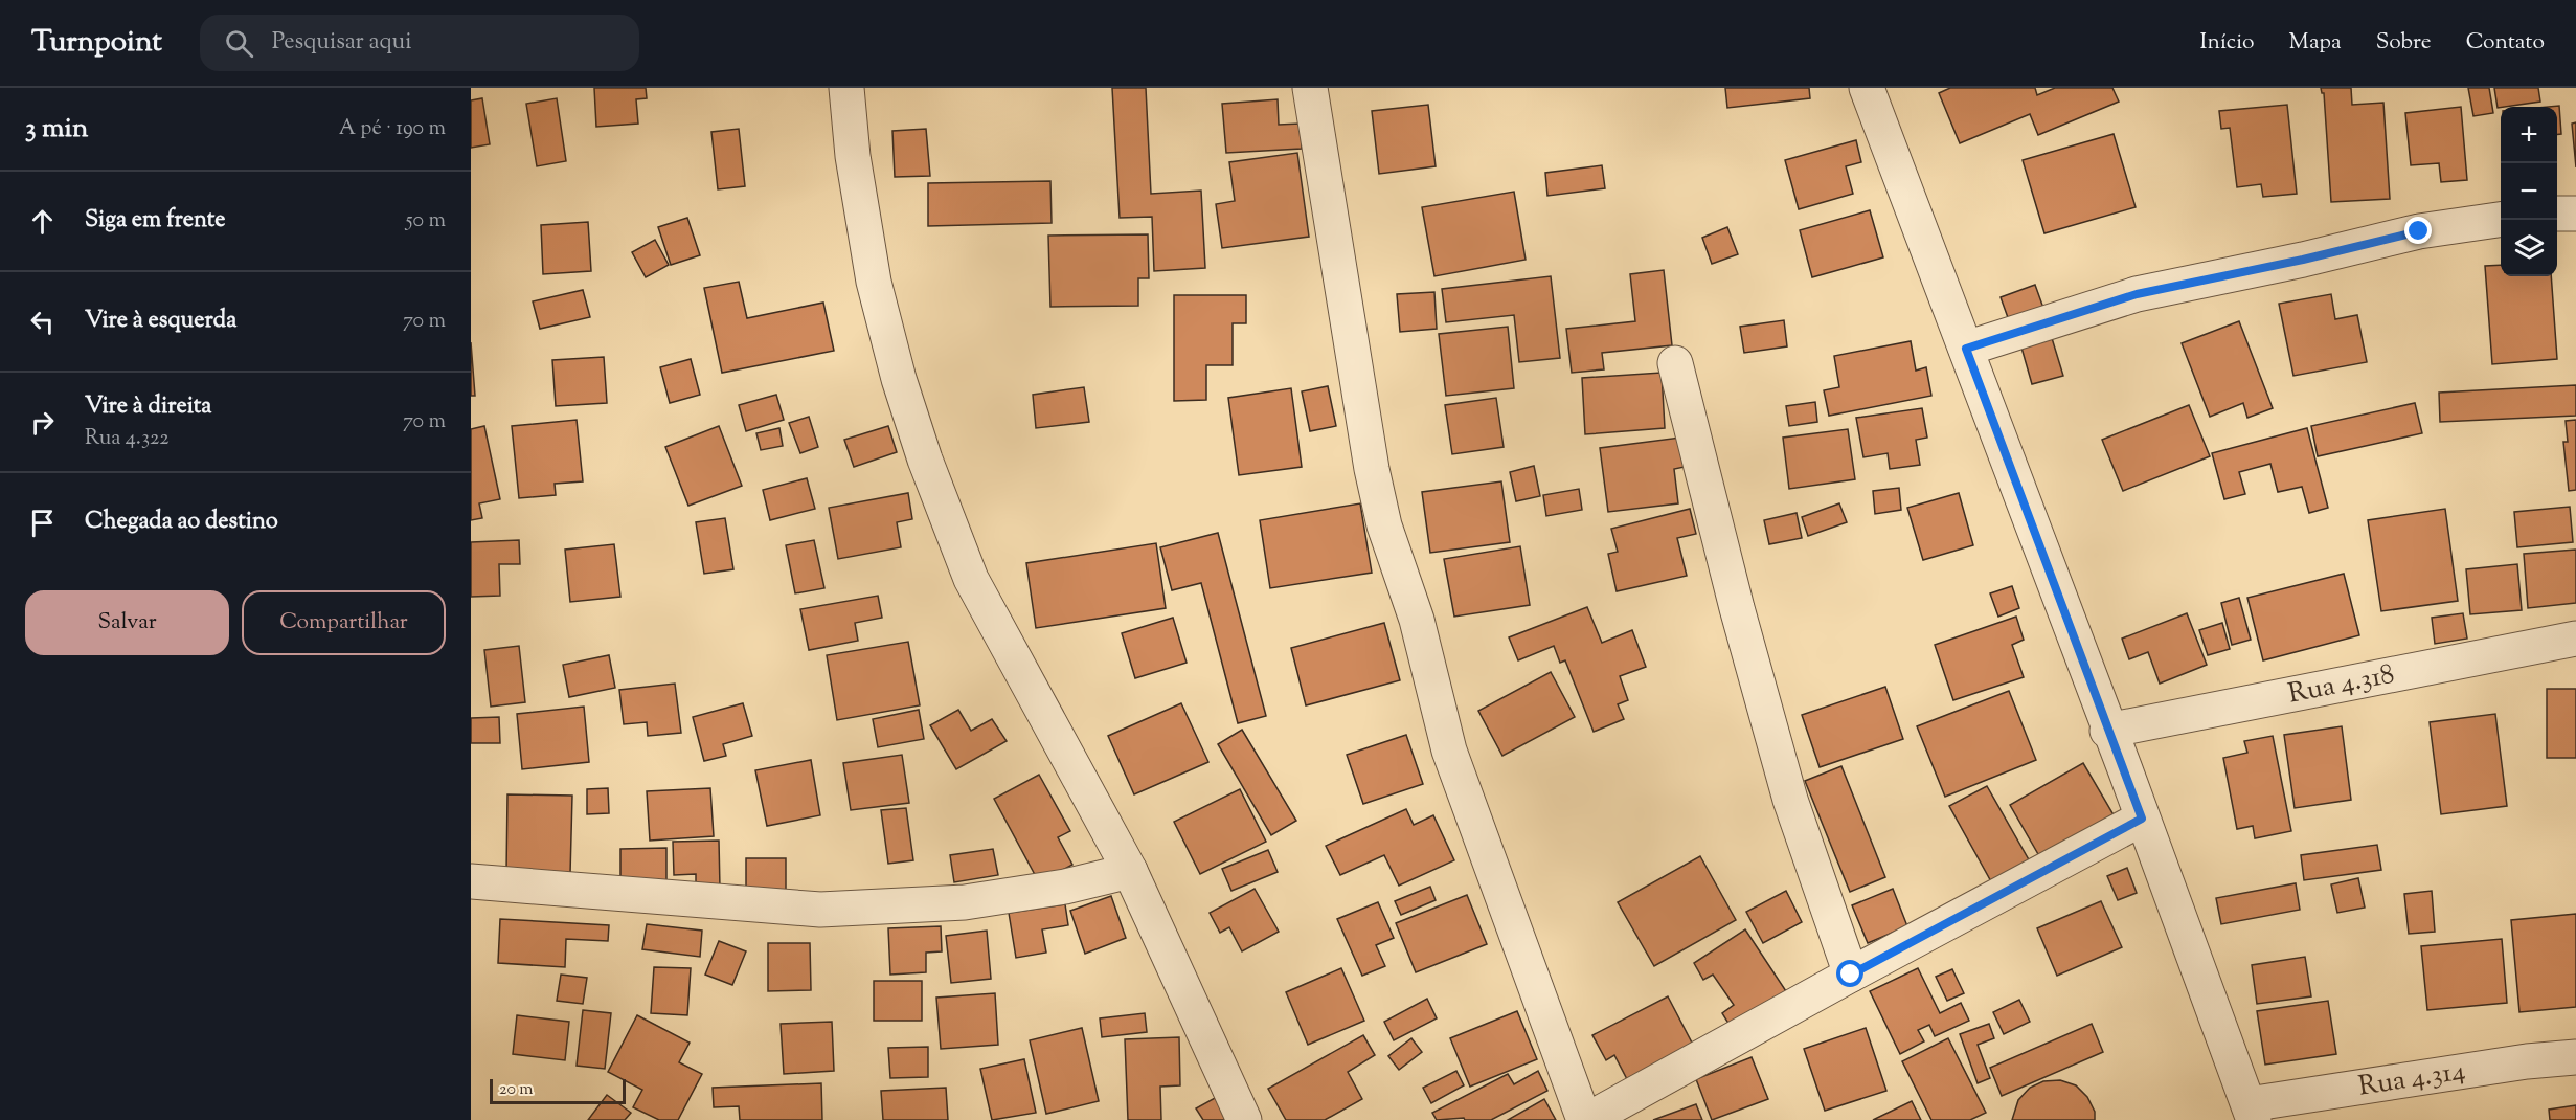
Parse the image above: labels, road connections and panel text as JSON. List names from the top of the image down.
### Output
{
  "streets": {
    "street": ["Rua 4.318", "Rua 4.314"]
  },
  "scale_bar": "20 m",
  "page": {
    "header": "Turnpoint",
    "search": "Pesquisar aqui",
    "nav": [
      "Início",
      "Mapa",
      "Sobre",
      "Contato"
    ],
    "heading": ["3 min", "A pé · 190 m"],
    "map_buttons": ["+", "−"],
    "list": [
      ["Siga em frente", "50 m"],
      ["Vire à esquerda", "70 m"],
      ["Vire à direita", "Rua 4.322", "70 m"],
      "Chegada ao destino"
    ],
    "buttons": ["Salvar", "Compartilhar"],
    "scale": "20 m"
  }
}
